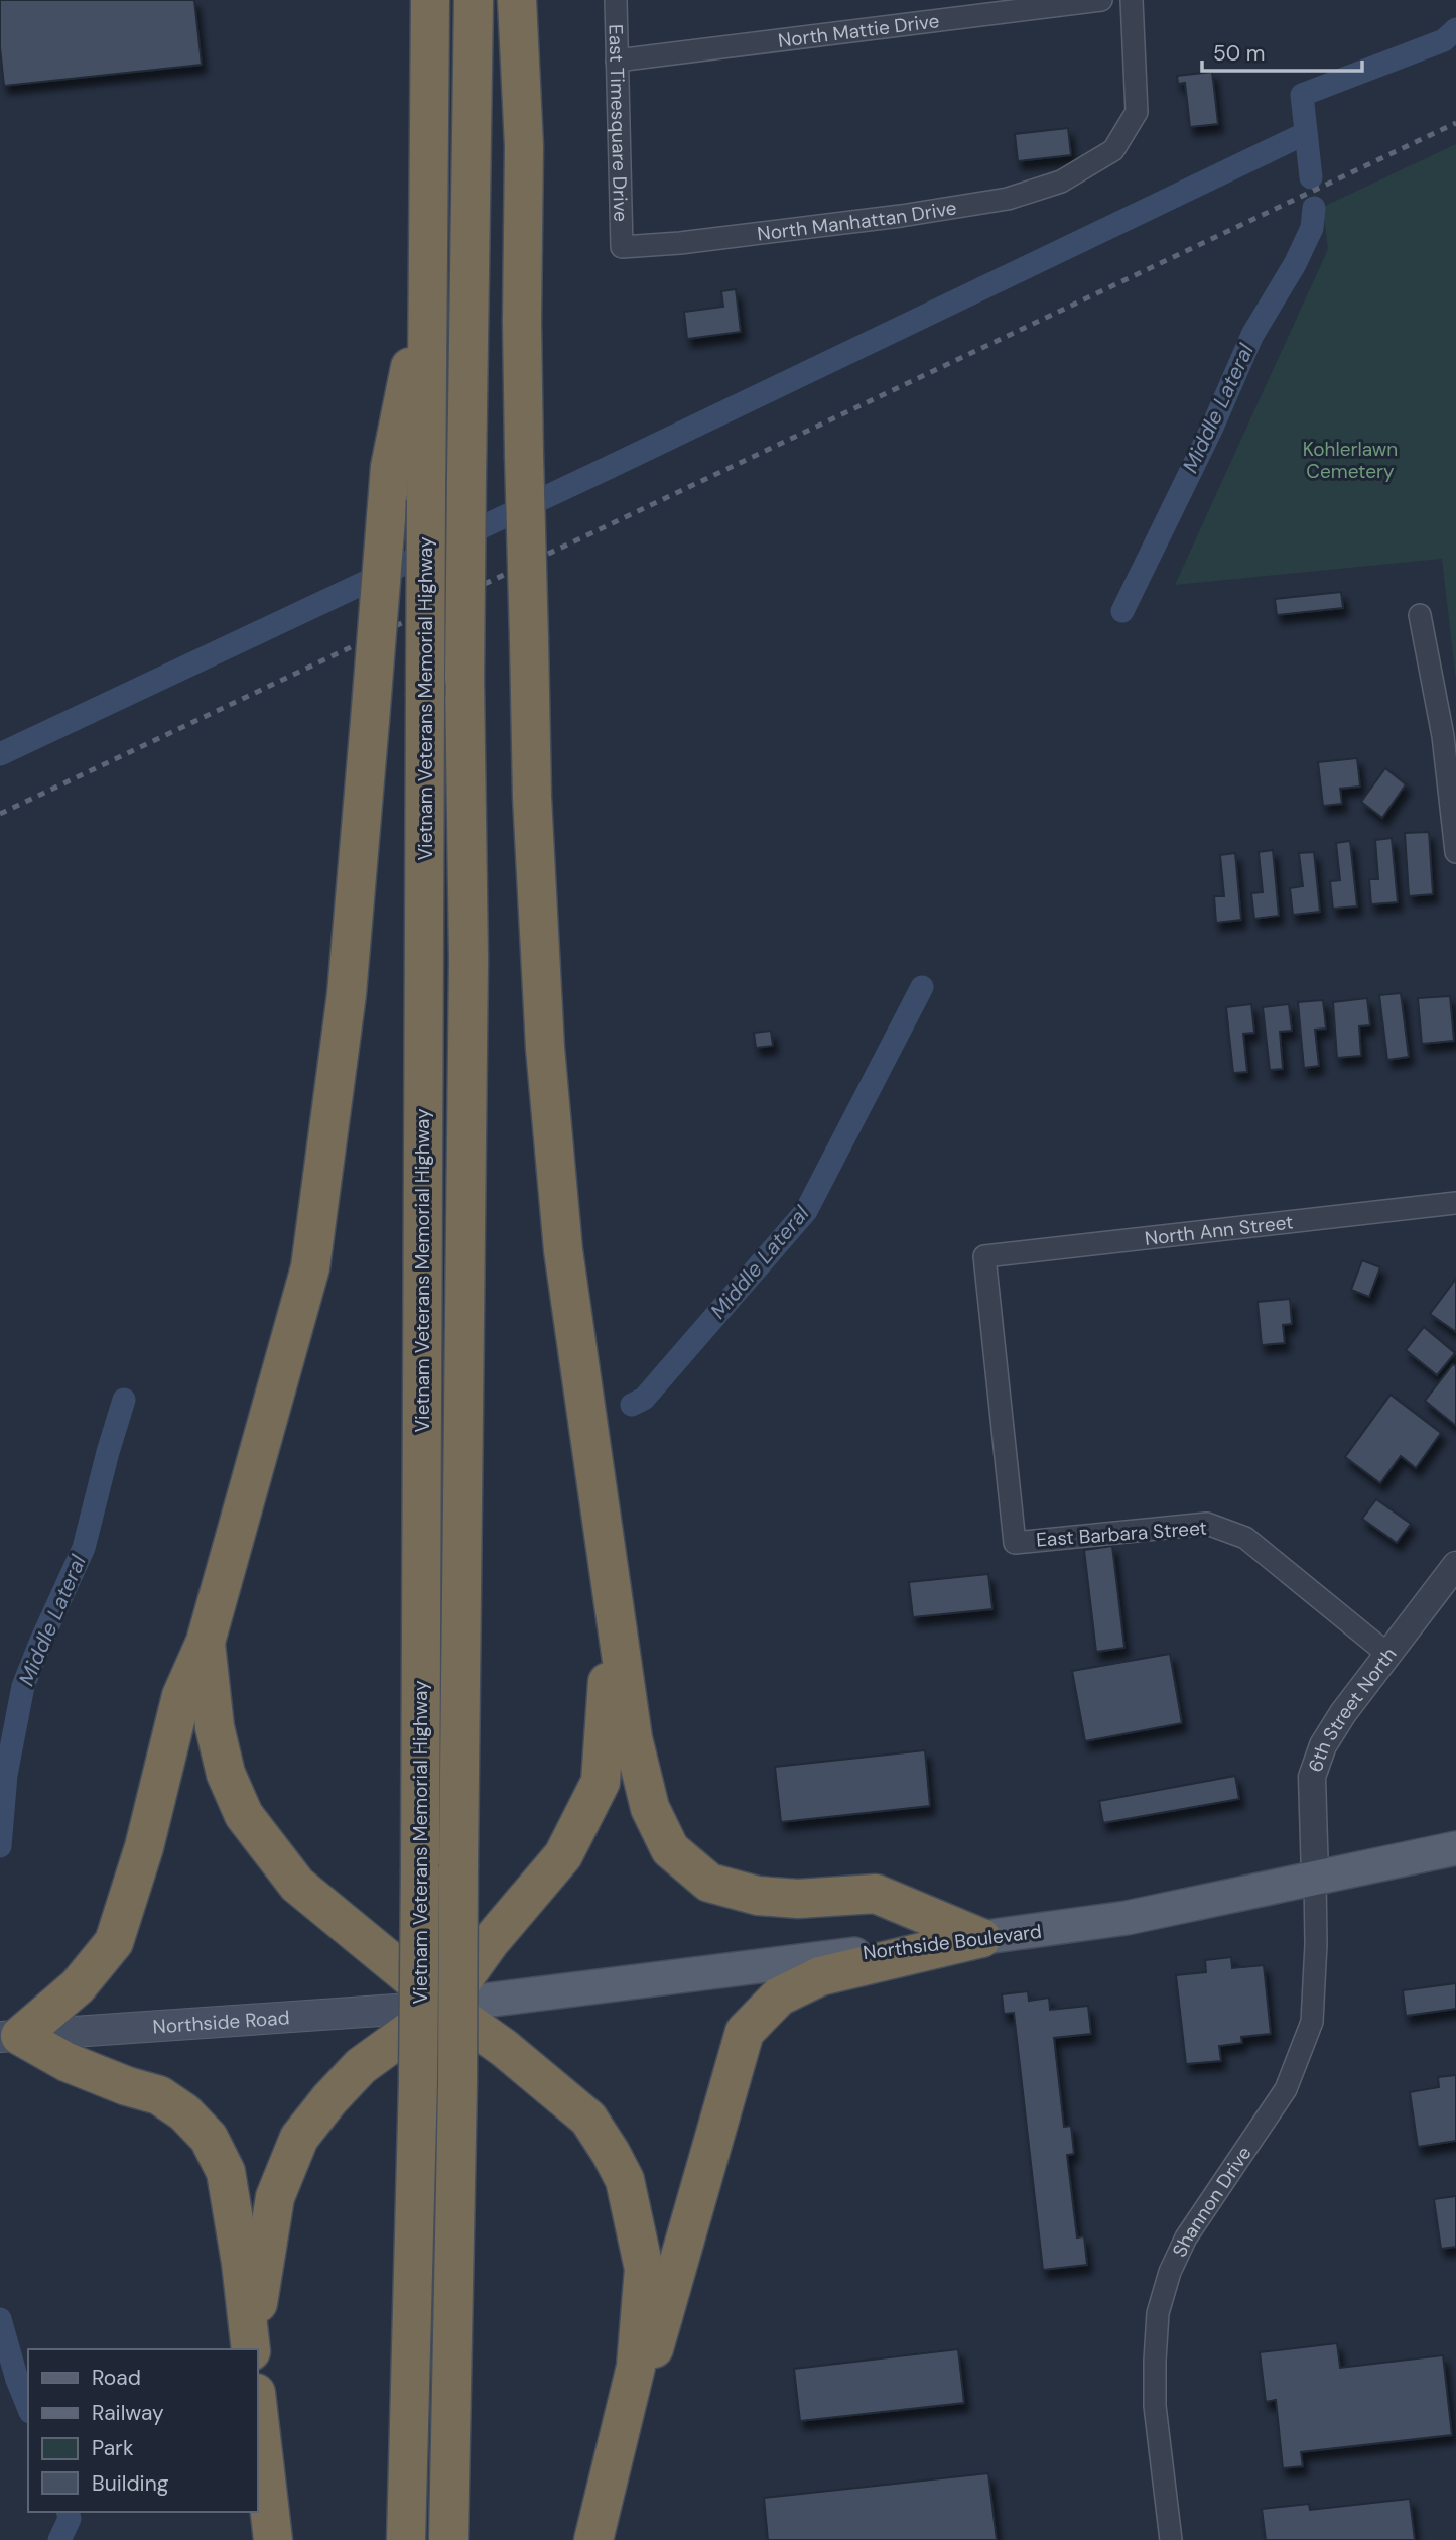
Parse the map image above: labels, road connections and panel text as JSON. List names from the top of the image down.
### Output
{
  "streets": {
    "highway": ["Vietnam Veterans Memorial Highway"],
    "main road": ["Northside Boulevard", "Northside Road"],
    "street": [
      "North Mattie Drive",
      "East Timesquare Drive",
      "North Manhattan Drive",
      "North Ann Street",
      "East Barbara Street",
      "6th Street North",
      "Shannon Drive"
    ]
  },
  "crossings": [
    ["North Mattie Drive", "East Timesquare Drive"],
    ["East Timesquare Drive", "North Manhattan Drive"],
    ["North Ann Street", "East Barbara Street"],
    ["East Barbara Street", "6th Street North"],
    ["6th Street North", "Northside Boulevard"],
    ["6th Street North", "Shannon Drive"],
    ["Northside Boulevard", "Northside Road"],
    ["Northside Boulevard", "Shannon Drive"]
  ],
  "water": ["Middle Lateral"],
  "parks": ["Kohlerlawn Cemetery"],
  "legend": [
    "Road",
    "Railway",
    "Park",
    "Building"
  ],
  "scale_bar": "50 m"
}
